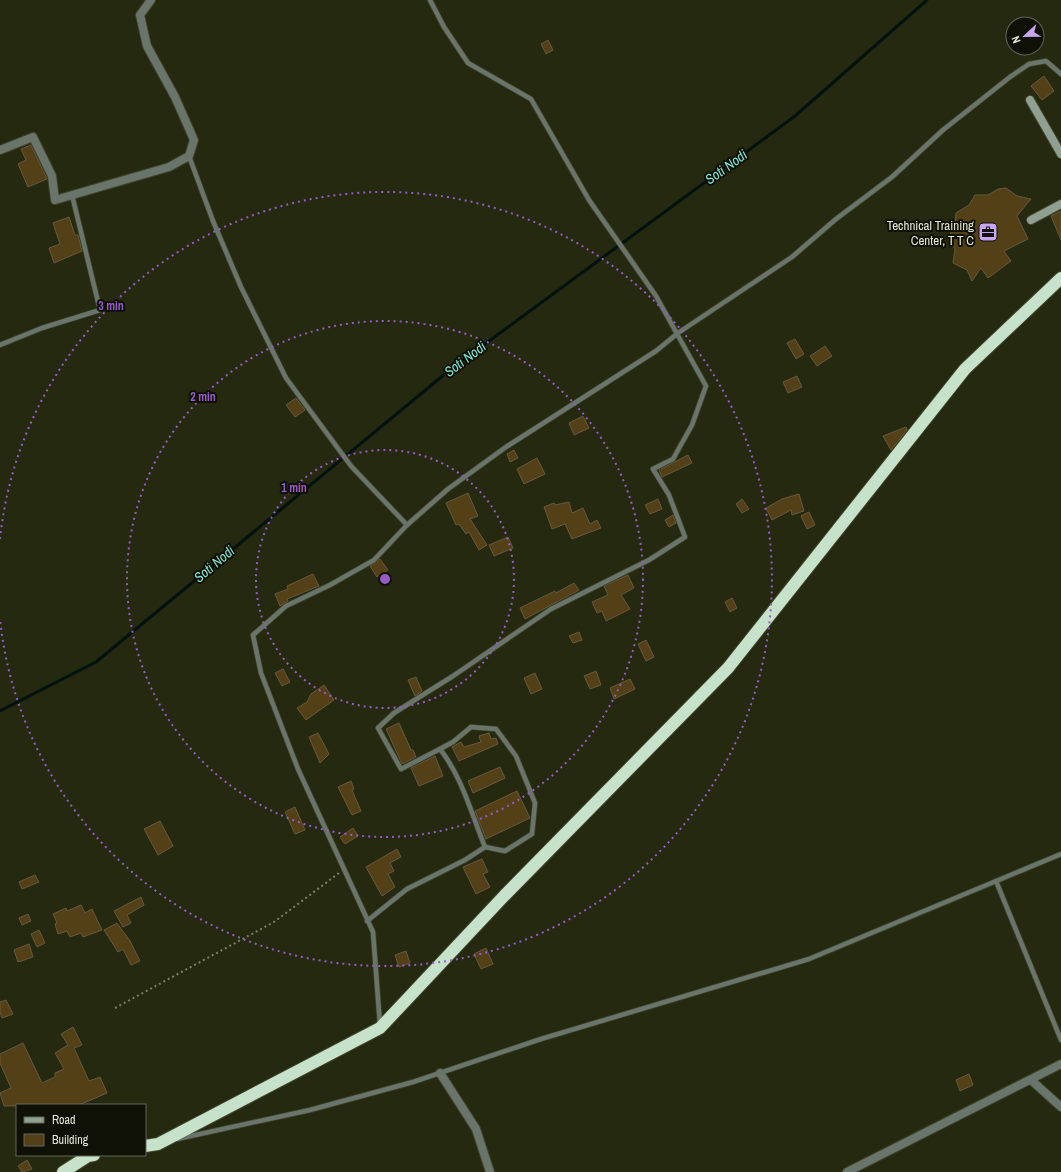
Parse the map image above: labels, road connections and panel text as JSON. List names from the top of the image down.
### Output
{
  "water": ["Soti Nodi"],
  "places": {
    "office": ["Technical Training Center, T T C"]
  },
  "legend": ["Road", "Building"],
  "north": "left",
  "rings": ["3 min", "2 min", "1 min"]
}
